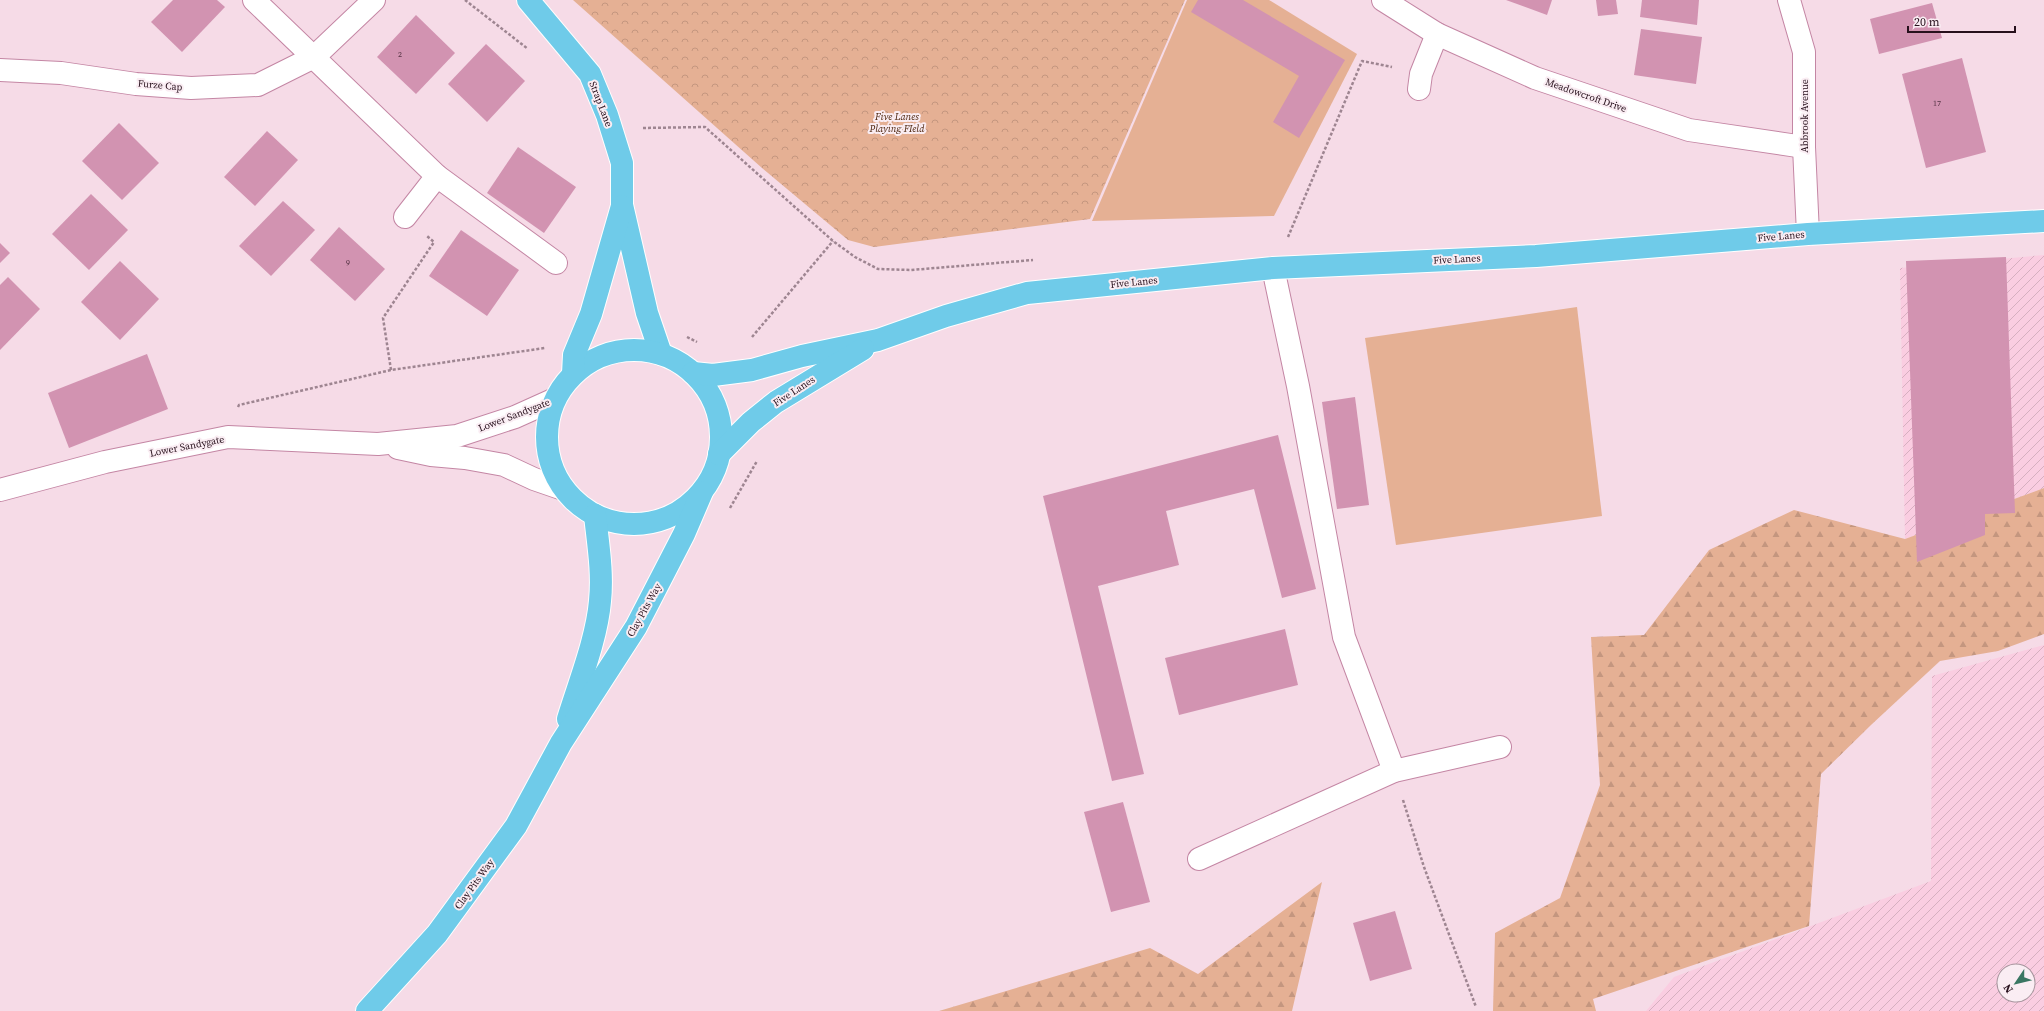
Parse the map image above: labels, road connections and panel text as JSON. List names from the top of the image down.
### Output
{
  "streets": {
    "main road": ["Strap Lane", "Five Lanes", "Clay Pits Way"],
    "street": [
      "Furze Cap",
      "Meadowcroft Drive",
      "Abbrook Avenue",
      "Lower Sandygate"
    ]
  },
  "crossings": [
    ["Meadowcroft Drive", "Abbrook Avenue"],
    ["Abbrook Avenue", "Five Lanes"]
  ],
  "parks": ["Five Lanes Playing FIeld"],
  "house_numbers": ["2", "17", "9"],
  "scale_bar": "20 m",
  "north": "bottom left"
}
